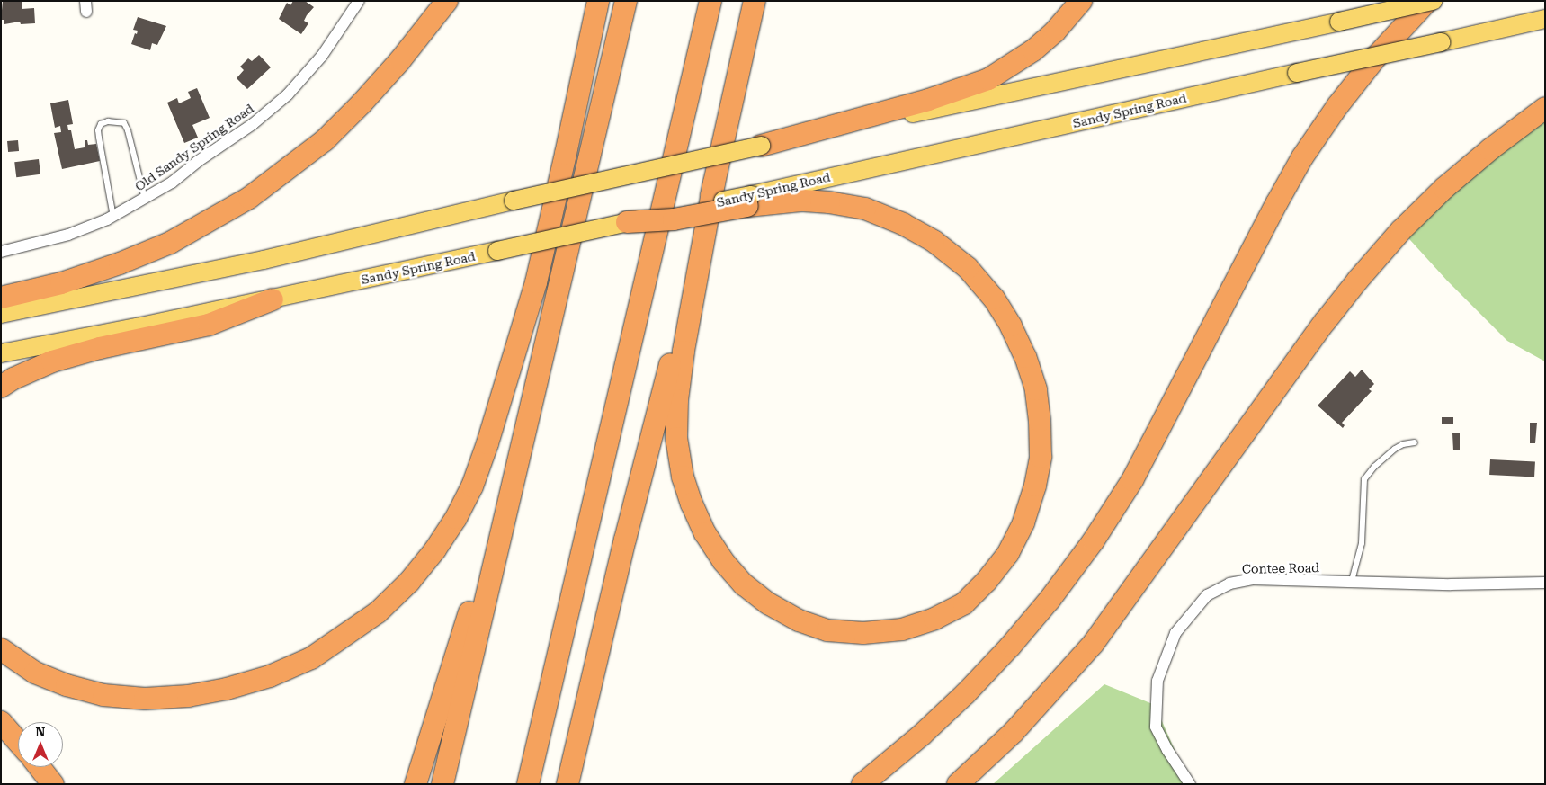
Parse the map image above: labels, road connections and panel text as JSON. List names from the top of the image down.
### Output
{
  "streets": {
    "main road": ["Sandy Spring Road"],
    "street": ["Old Sandy Spring Road", "Contee Road"]
  },
  "north": "top"
}
